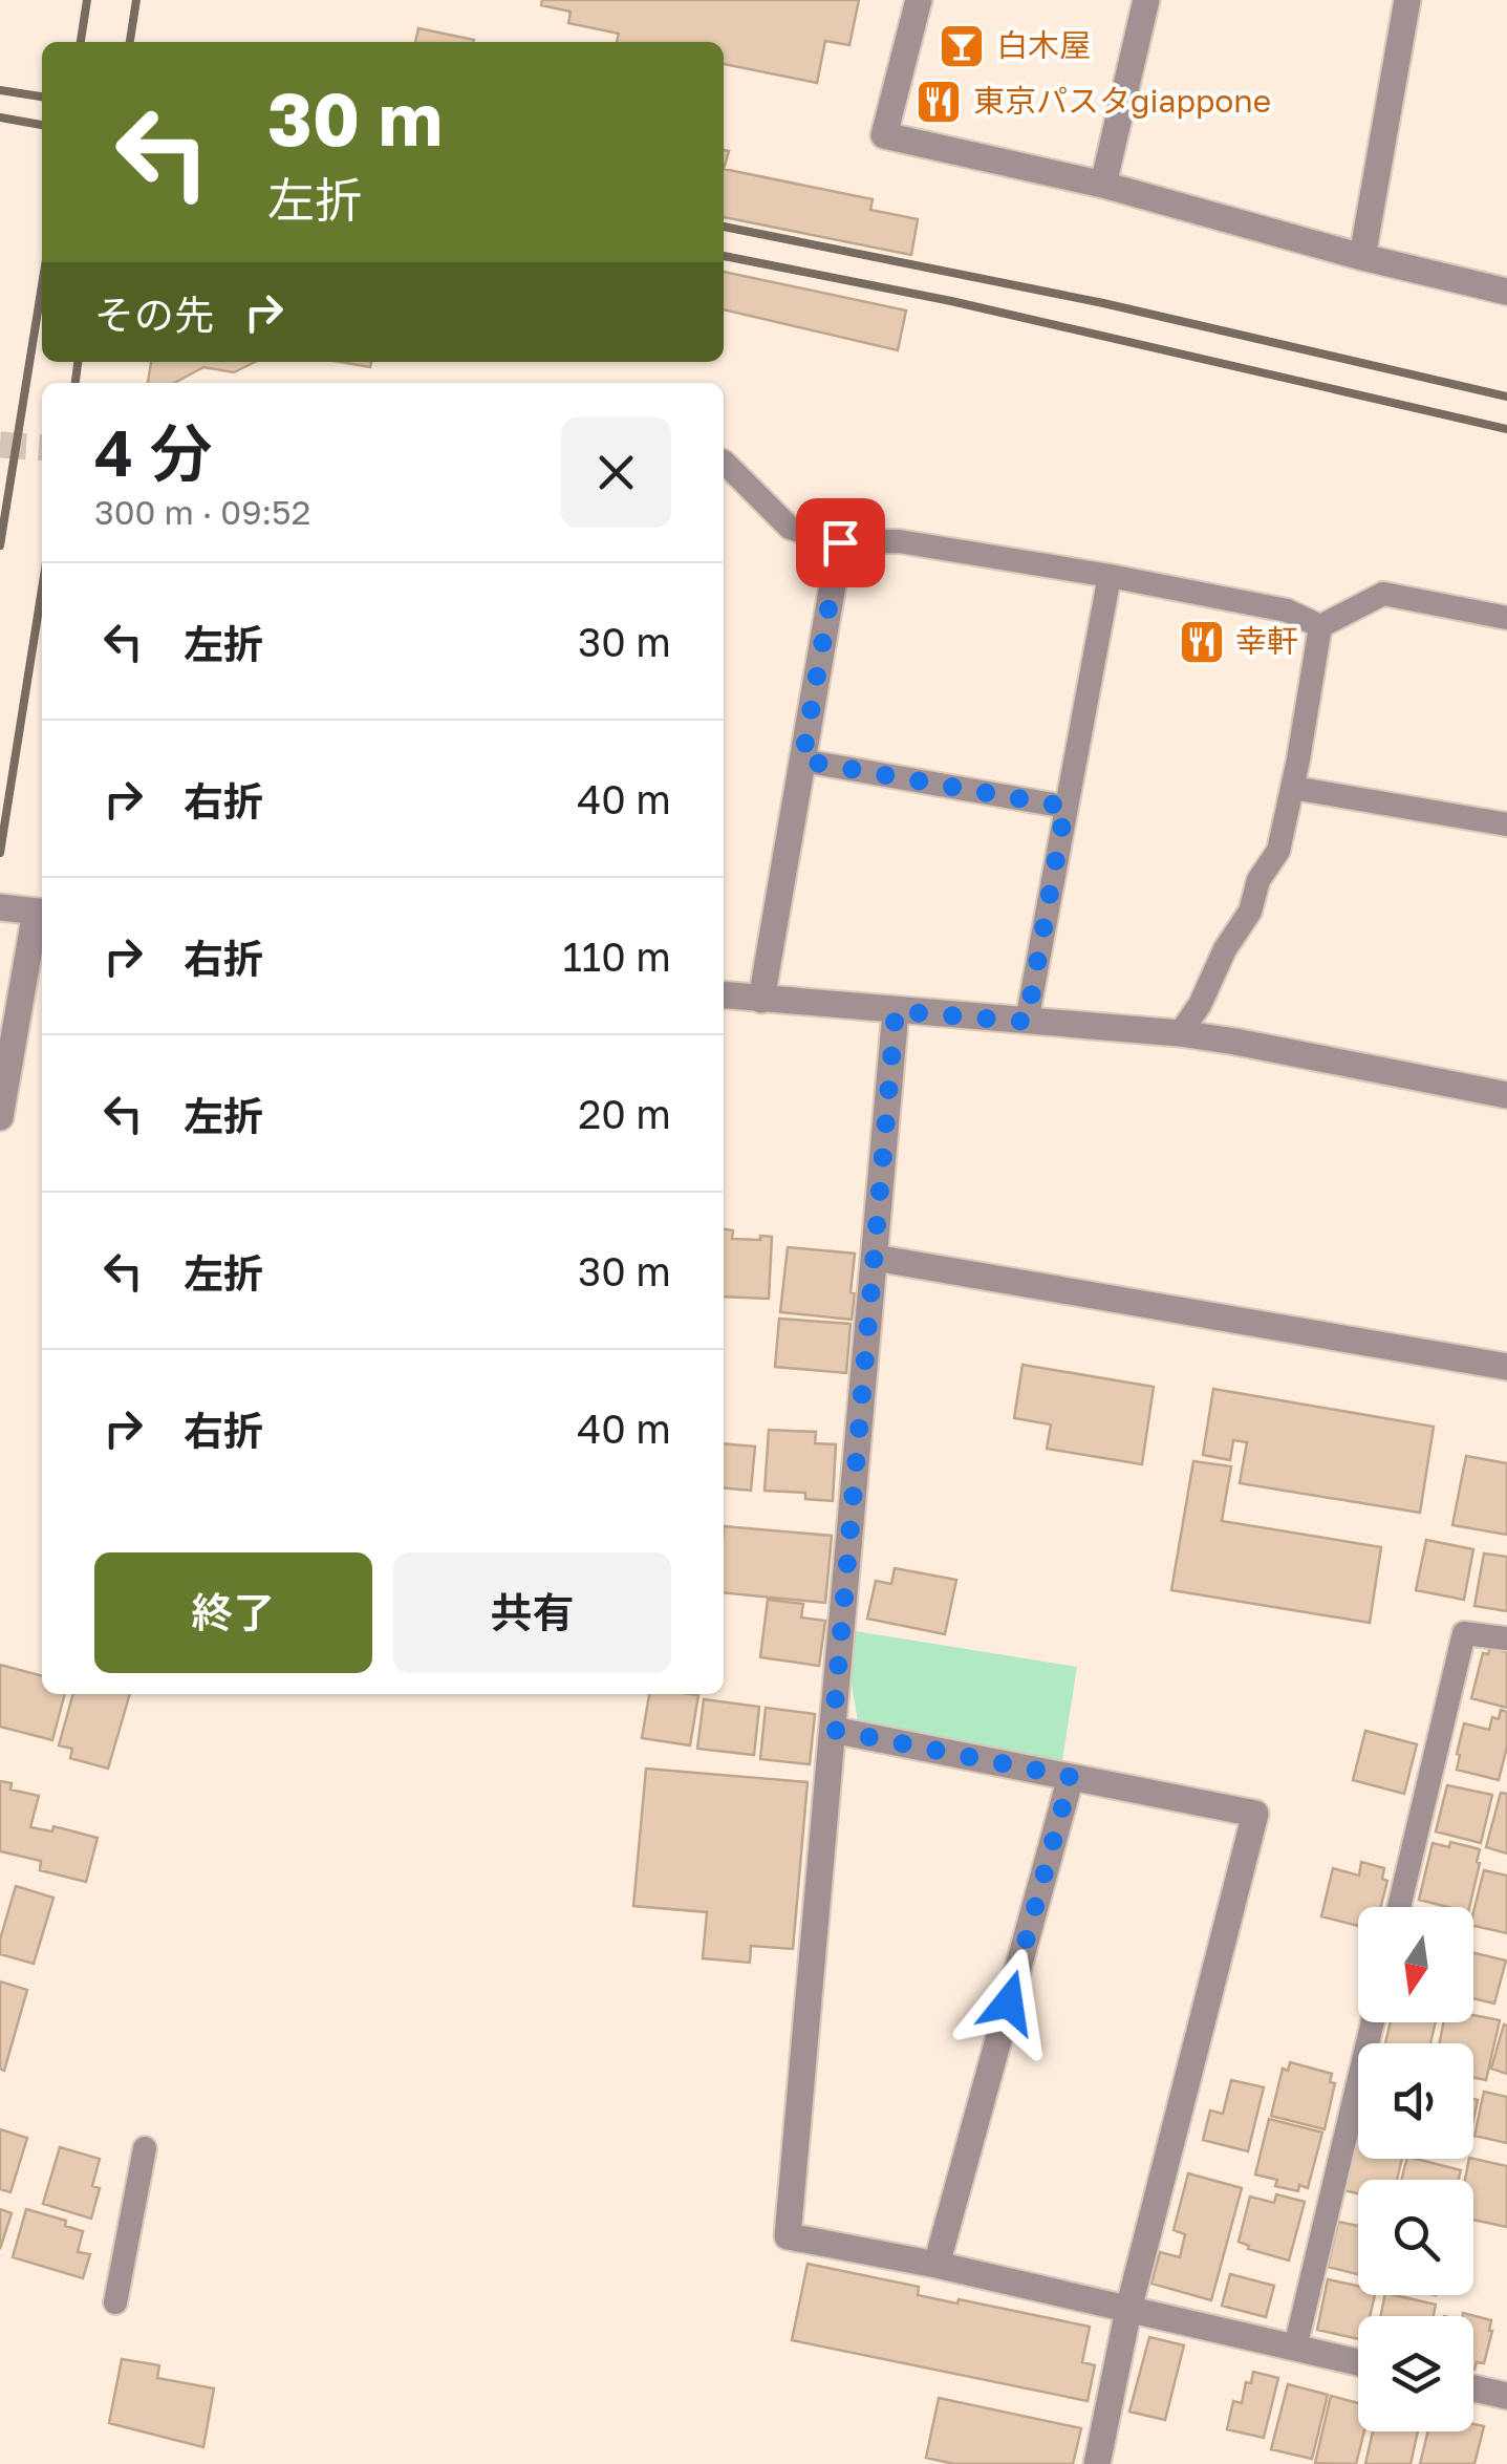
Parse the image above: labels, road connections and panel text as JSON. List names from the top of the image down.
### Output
{
  "places": {
    "bar": ["白木屋"],
    "restaurant": ["東京パスタgiappone", "幸軒"]
  },
  "north": "bottom",
  "page": {
    "turn": ["30 m", "左折"],
    "then": "その先",
    "heading": ["4 分", "300 m · 09:52"],
    "list": [
      {
        "name": "左折",
        "value": "30 m"
      },
      {
        "name": "右折",
        "value": "40 m"
      },
      {
        "name": "右折",
        "value": "110 m"
      },
      {
        "name": "左折",
        "value": "20 m"
      },
      {
        "name": "左折",
        "value": "30 m"
      },
      {
        "name": "右折",
        "value": "40 m"
      }
    ],
    "buttons": ["終了", "共有"]
  }
}
